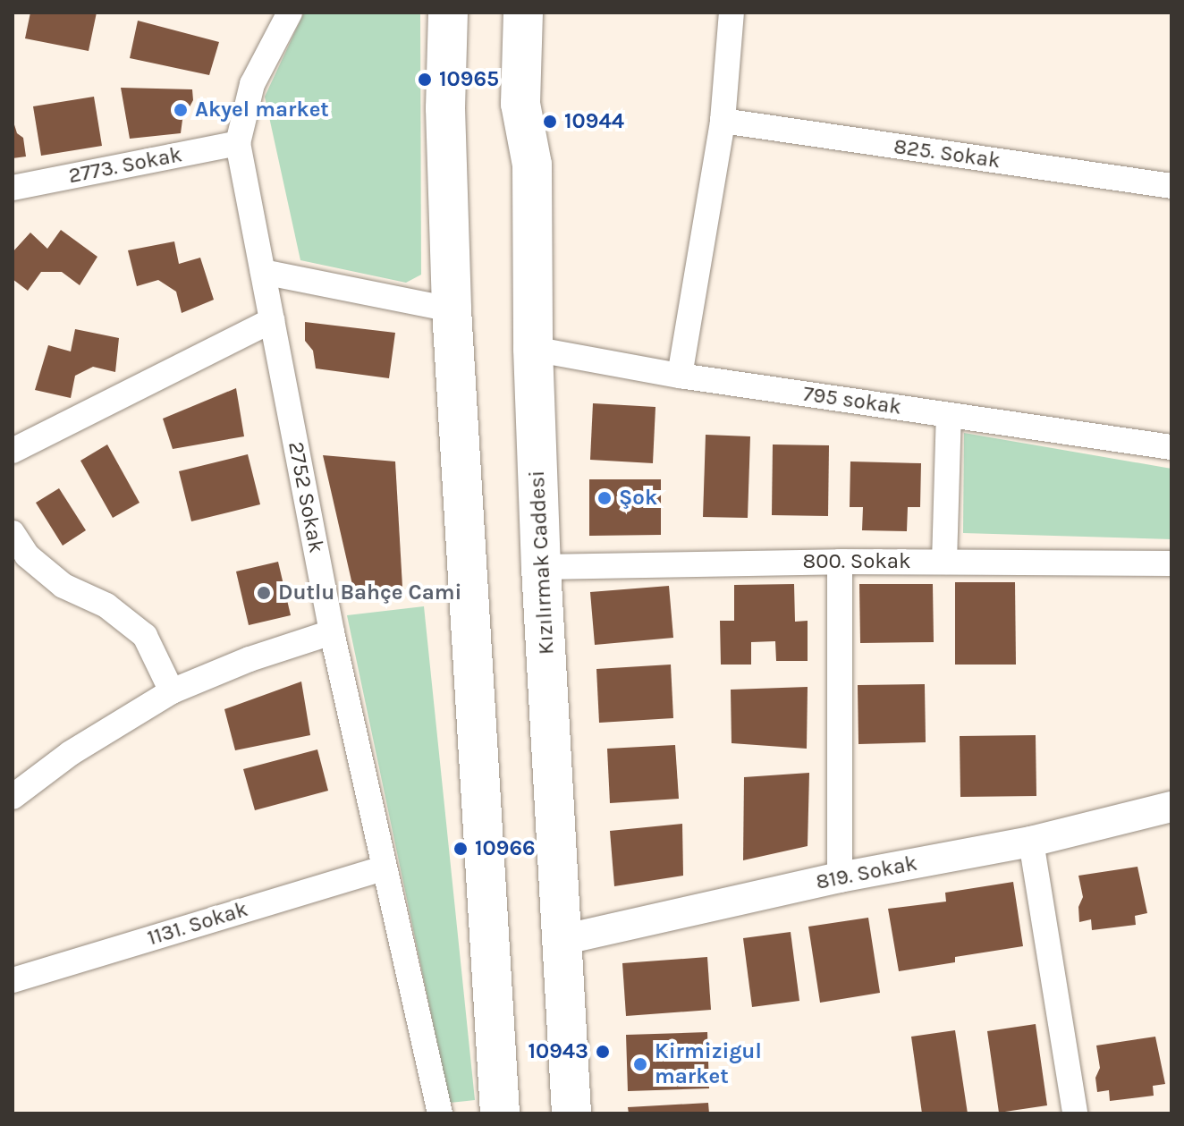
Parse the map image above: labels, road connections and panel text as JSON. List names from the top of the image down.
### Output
{
  "streets": {
    "main road": ["Kızılırmak Caddesi"],
    "street": [
      "825. Sokak",
      "2773. Sokak",
      "795 sokak",
      "2752 Sokak",
      "800. Sokak",
      "819. Sokak",
      "1131. Sokak"
    ]
  },
  "crossings": [
    ["2773. Sokak", "2752 Sokak"],
    ["795 sokak", "Kızılırmak Caddesi"],
    ["2752 Sokak", "1131. Sokak"],
    ["800. Sokak", "Kızılırmak Caddesi"],
    ["Kızılırmak Caddesi", "819. Sokak"]
  ],
  "places": [
    "10965",
    "Akyel market",
    "10944",
    "Şok",
    "Dutlu Bahçe Cami",
    "10966",
    "10943",
    "Kirmizigul market"
  ]
}
